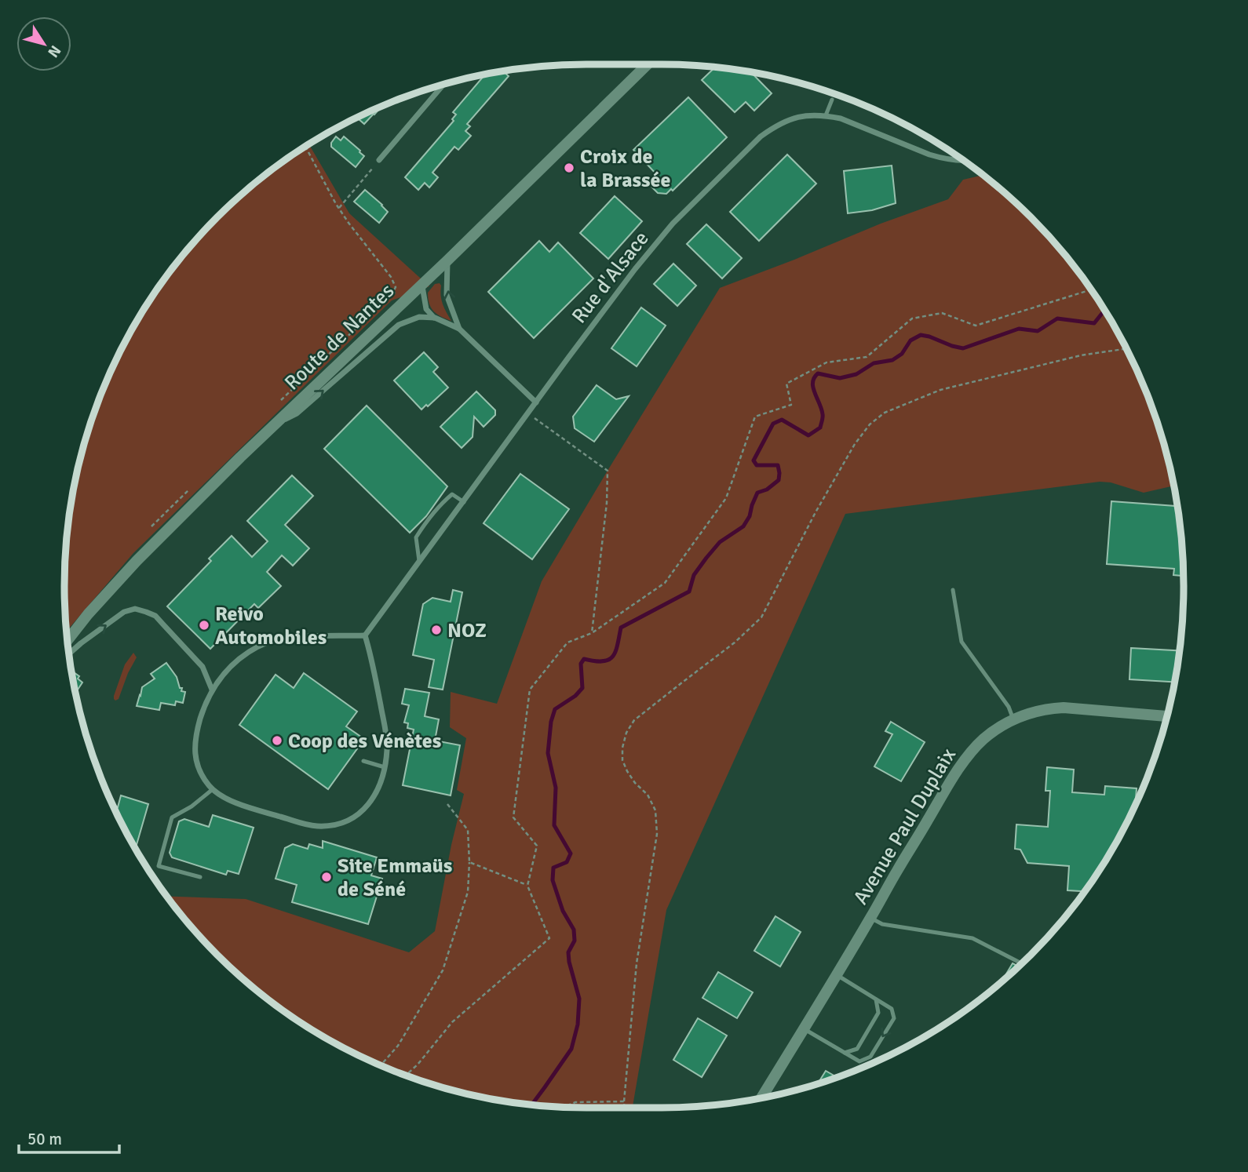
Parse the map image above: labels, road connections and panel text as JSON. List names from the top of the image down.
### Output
{
  "streets": {
    "main road": ["Route de Nantes", "Avenue Paul Duplaix"],
    "street": ["Rue d'Alsace"]
  },
  "places": [
    "Croix de la Brassée",
    "Reivo Automobiles",
    "NOZ",
    "Coop des Vénètes",
    "Site Emmaüs de Séné"
  ],
  "scale_bar": "50 m",
  "north": "bottom right"
}
